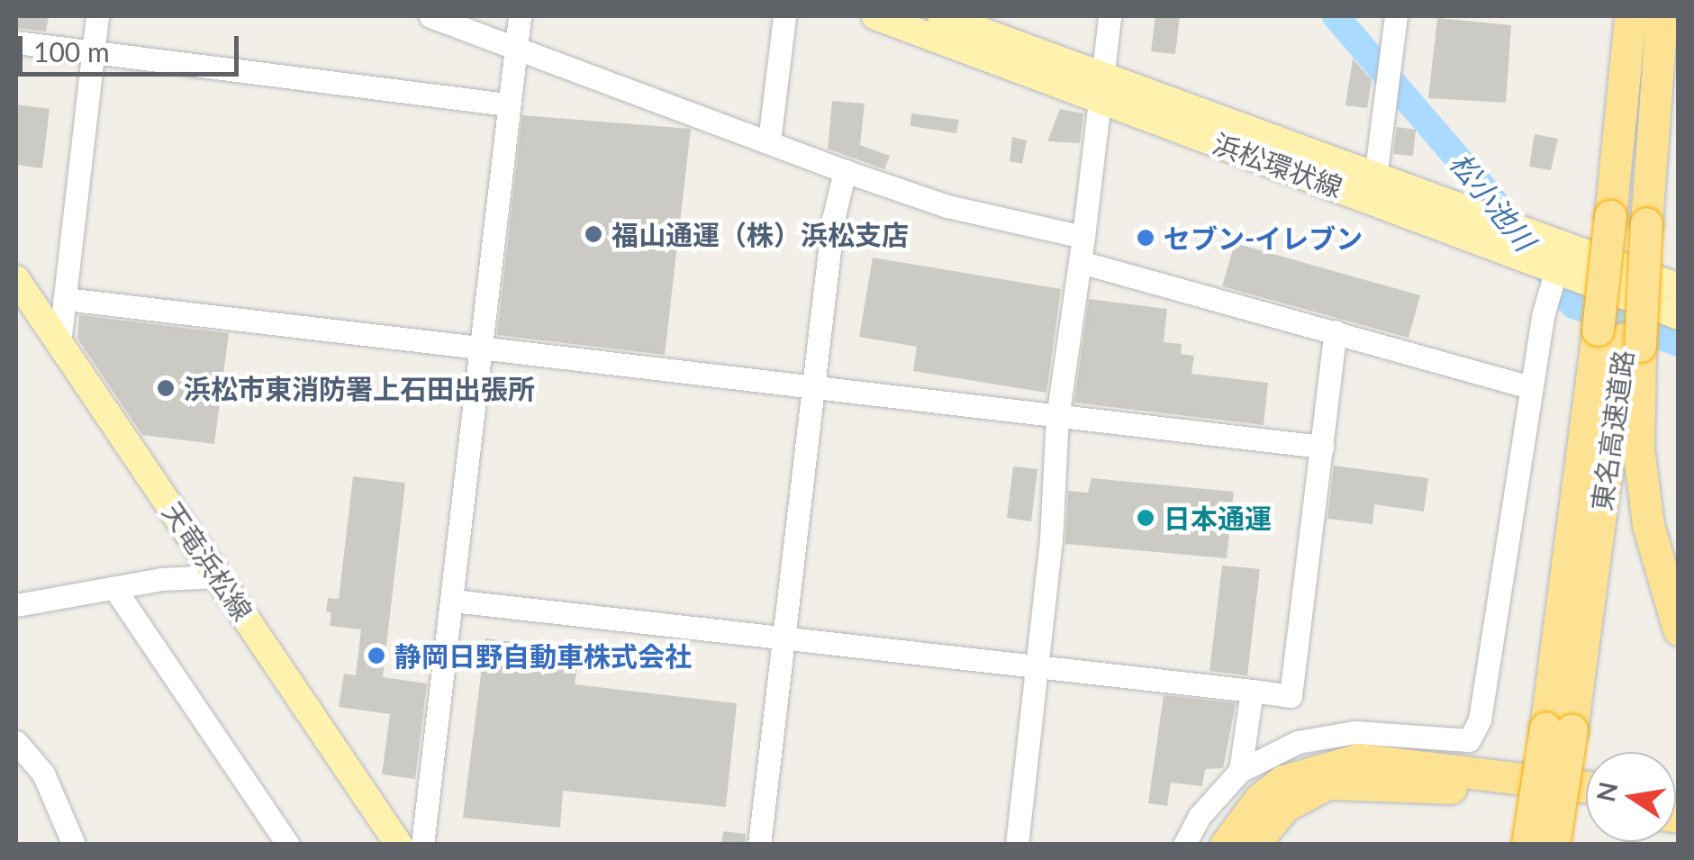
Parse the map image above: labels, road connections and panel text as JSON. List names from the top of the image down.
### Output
{
  "streets": {
    "highway": ["東名高速道路"],
    "main road": ["浜松環状線", "天竜浜松線"]
  },
  "water": ["松小池川"],
  "places": [
    "福山通運（株）浜松支店",
    "セブン-イレブン",
    "浜松市東消防署上石田出張所",
    "日本通運",
    "静岡日野自動車株式会社"
  ],
  "scale_bar": "100 m",
  "north": "left"
}
